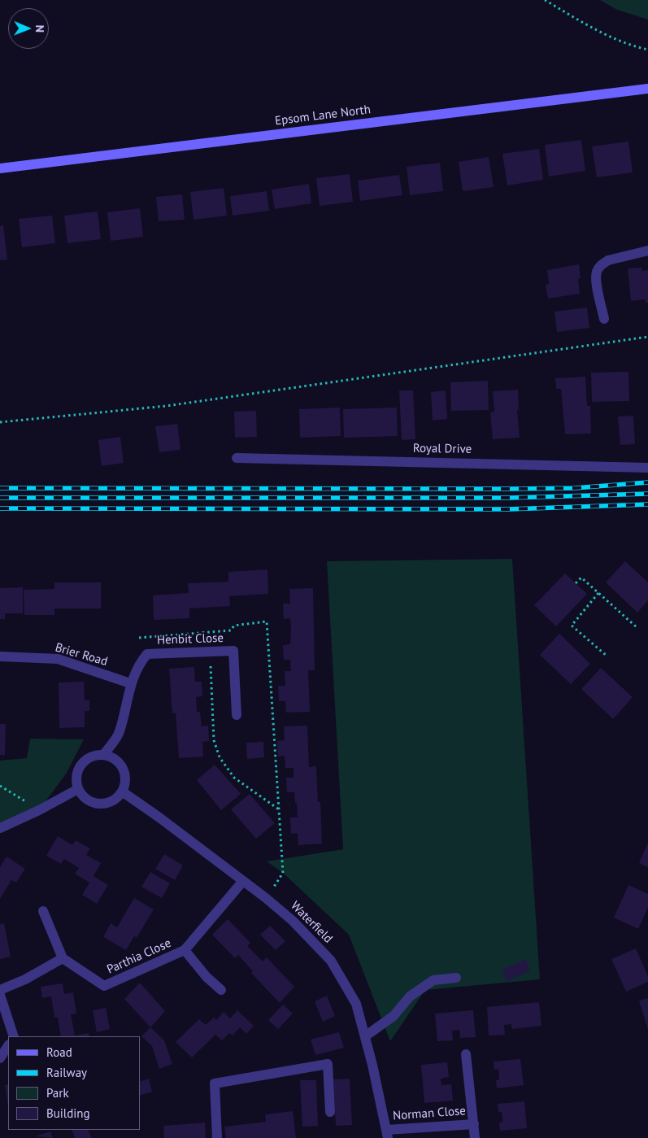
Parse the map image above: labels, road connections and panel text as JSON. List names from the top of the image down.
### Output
{
  "streets": {
    "main road": ["Epsom Lane North"],
    "street": [
      "Royal Drive",
      "Henbit Close",
      "Brier Road",
      "Waterfield",
      "Parthia Close",
      "Norman Close"
    ]
  },
  "crossings": [
    ["Henbit Close", "Brier Road"],
    ["Henbit Close", "Waterfield"],
    ["Waterfield", "Parthia Close"],
    ["Waterfield", "Norman Close"]
  ],
  "legend": [
    "Road",
    "Railway",
    "Park",
    "Building"
  ],
  "north": "right"
}
